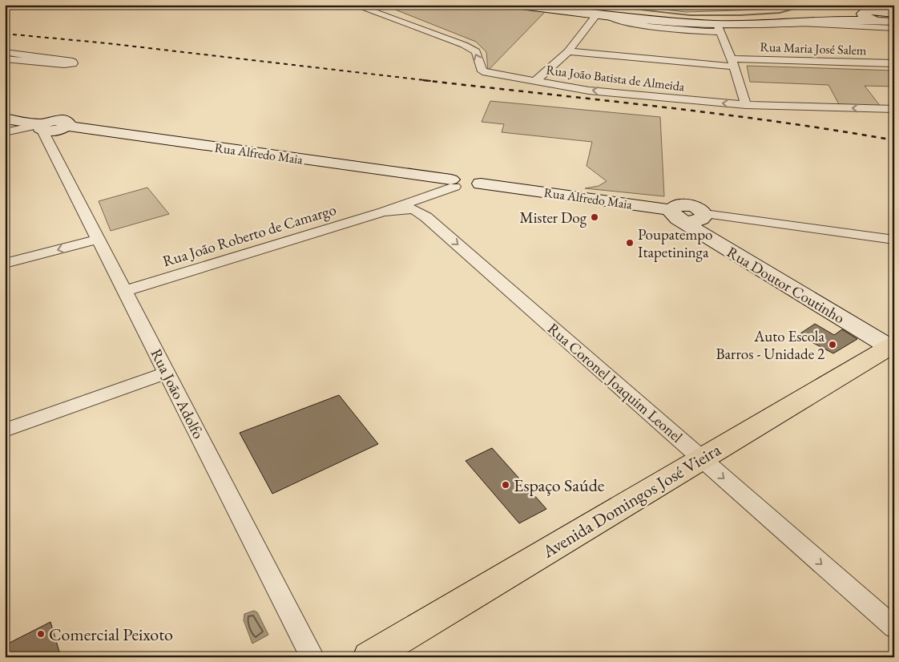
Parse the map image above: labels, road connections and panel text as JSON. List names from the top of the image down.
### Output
{
  "streets": {
    "main road": ["Rua Alfredo Maia", "Rua Doutor Coutinho", "Avenida Domingos José Vieira"],
    "street": [
      "Rua Maria José Salem",
      "Rua João Batista de Almeida",
      "Rua João Roberto de Camargo",
      "Rua Coronel Joaquim Leonel",
      "Rua João Adolfo"
    ]
  },
  "crossings": [
    ["Rua Alfredo Maia", "Rua Doutor Coutinho"],
    ["Rua Alfredo Maia", "Rua João Adolfo"],
    ["Rua João Roberto de Camargo", "Rua Coronel Joaquim Leonel"],
    ["Rua João Roberto de Camargo", "Rua João Adolfo"],
    ["Rua Doutor Coutinho", "Avenida Domingos José Vieira"],
    ["Rua Coronel Joaquim Leonel", "Avenida Domingos José Vieira"]
  ],
  "one_way": ["Rua Coronel Joaquim Leonel"],
  "places": [
    "Mister Dog",
    "Poupatempo Itapetininga",
    "Auto Escola Barros - Unidade 2",
    "Espaço Saúde",
    "Comercial Peixoto"
  ]
}
